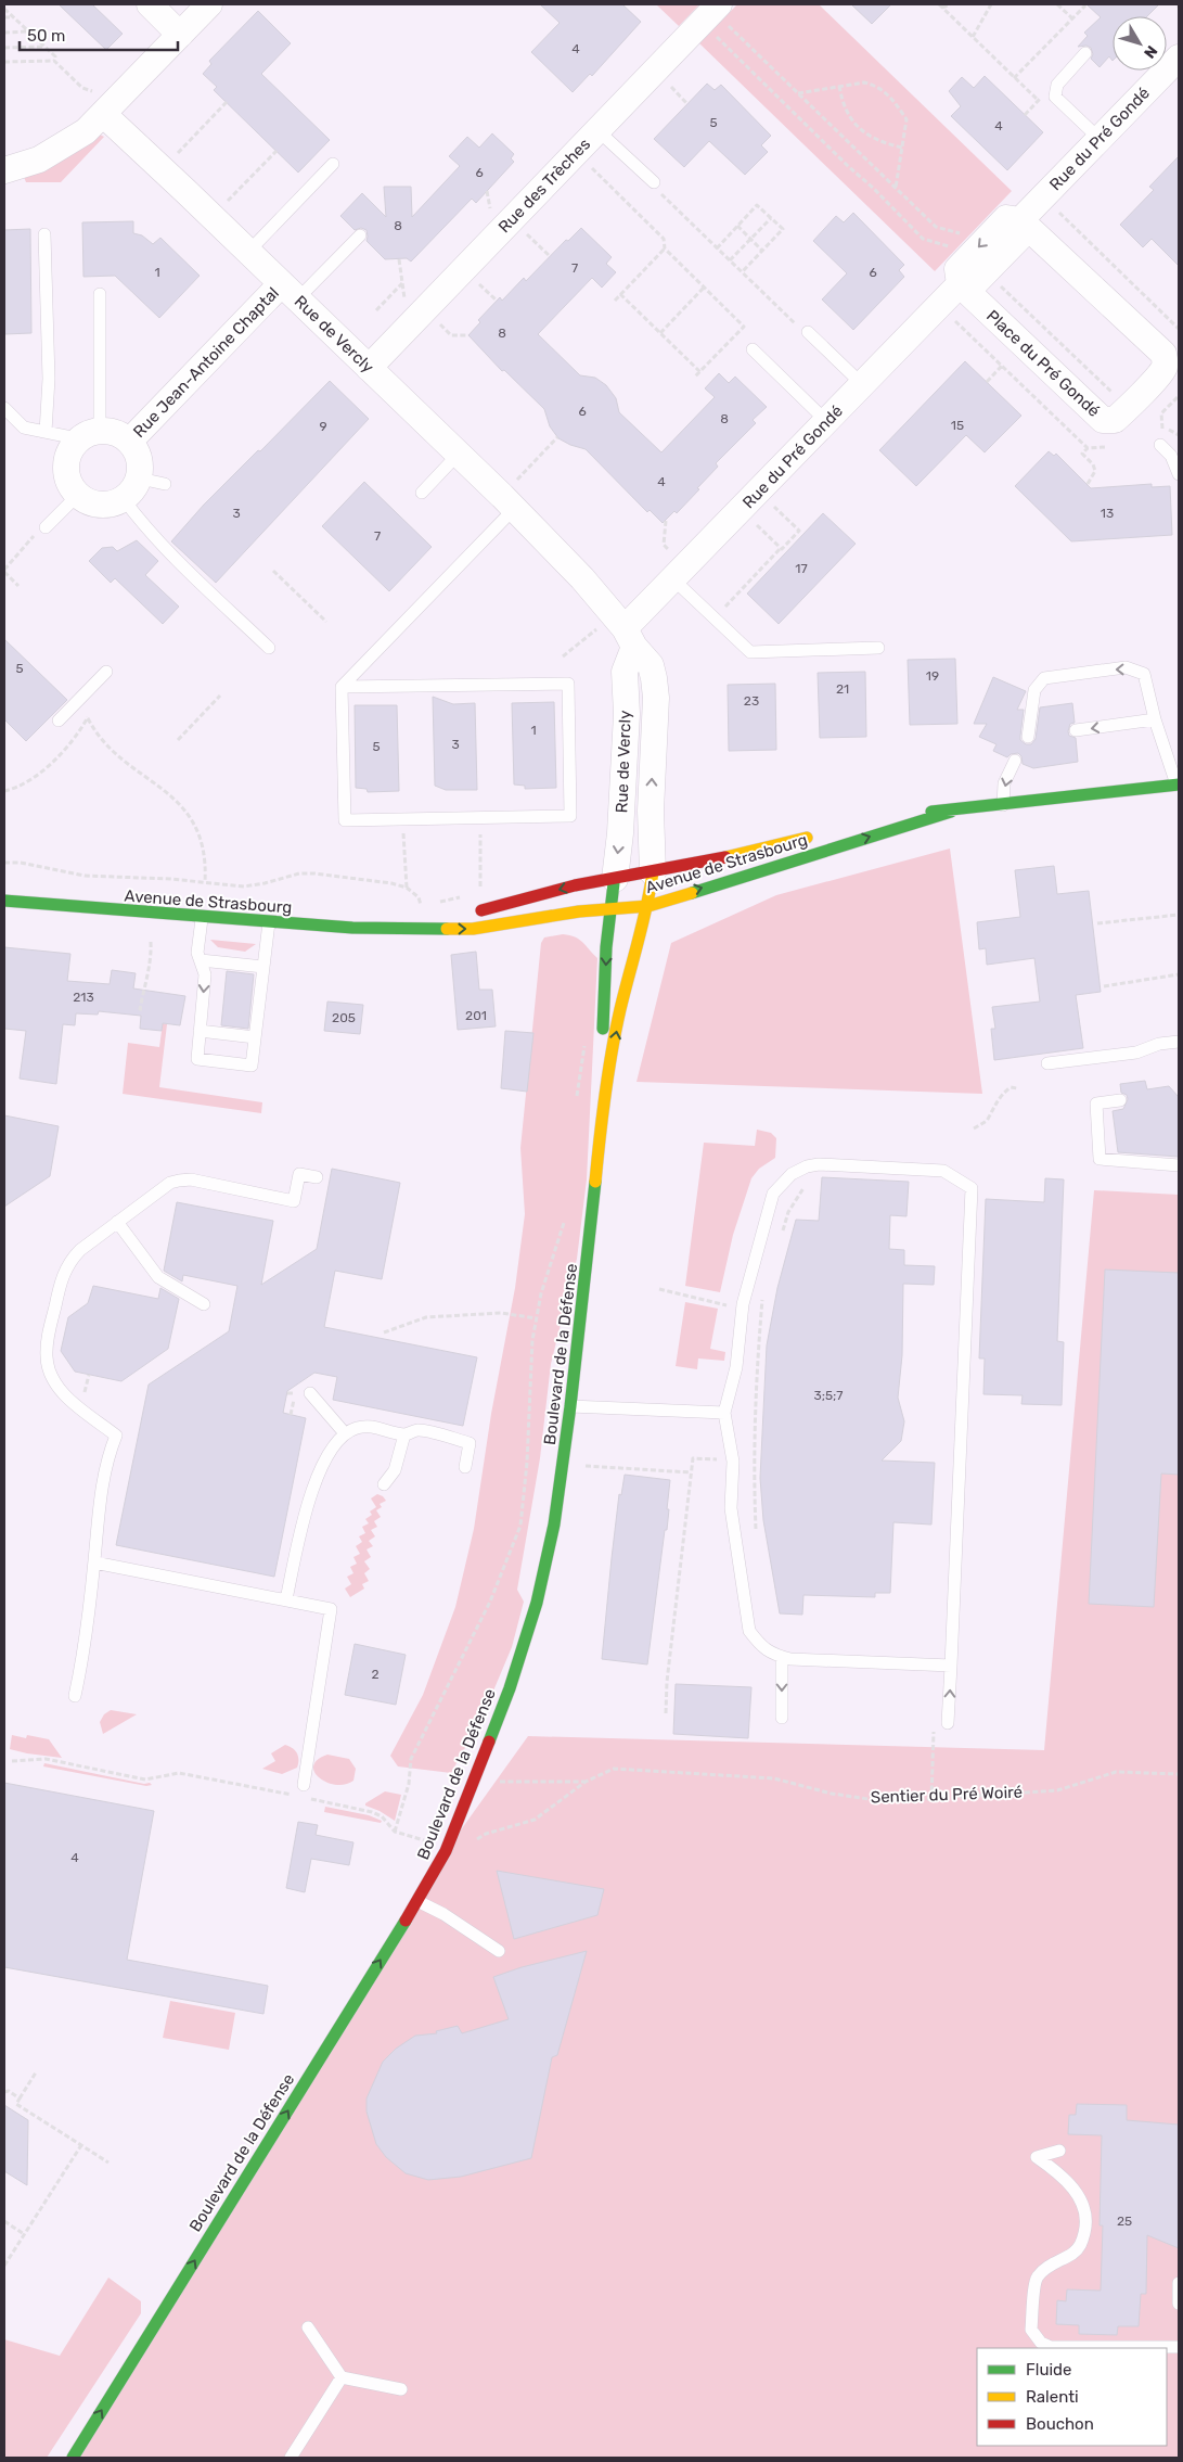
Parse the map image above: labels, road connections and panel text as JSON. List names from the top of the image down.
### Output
{
  "streets": {
    "street": [
      "Rue du Pré Gondé",
      "Rue des Trèches",
      "Rue de Vercly",
      "Rue Jean-Antoine Chaptal",
      "Place du Pré Gondé",
      "Avenue de Strasbourg",
      "Boulevard de la Défense"
    ],
    "path": ["Sentier du Pré Woiré"]
  },
  "crossings": [
    ["Rue du Pré Gondé", "Rue de Vercly"],
    ["Rue du Pré Gondé", "Place du Pré Gondé"],
    ["Rue des Trèches", "Rue de Vercly"],
    ["Rue de Vercly", "Rue Jean-Antoine Chaptal"],
    ["Rue de Vercly", "Avenue de Strasbourg"],
    ["Rue de Vercly", "Boulevard de la Défense"],
    ["Avenue de Strasbourg", "Boulevard de la Défense"],
    ["Boulevard de la Défense", "Sentier du Pré Woiré"]
  ],
  "house_numbers": [
    "4",
    "5",
    "4",
    "6",
    "8",
    "7",
    "1",
    "6",
    "8",
    "6",
    "8",
    "15",
    "9",
    "4",
    "3",
    "13",
    "7",
    "17",
    "5",
    "19",
    "21",
    "23",
    "1",
    "3",
    "5",
    "213",
    "201",
    "205",
    "3;5;7",
    "2",
    "4",
    "25"
  ],
  "legend": ["Fluide", "Ralenti", "Bouchon"],
  "scale_bar": "50 m",
  "north": "bottom right"
}
